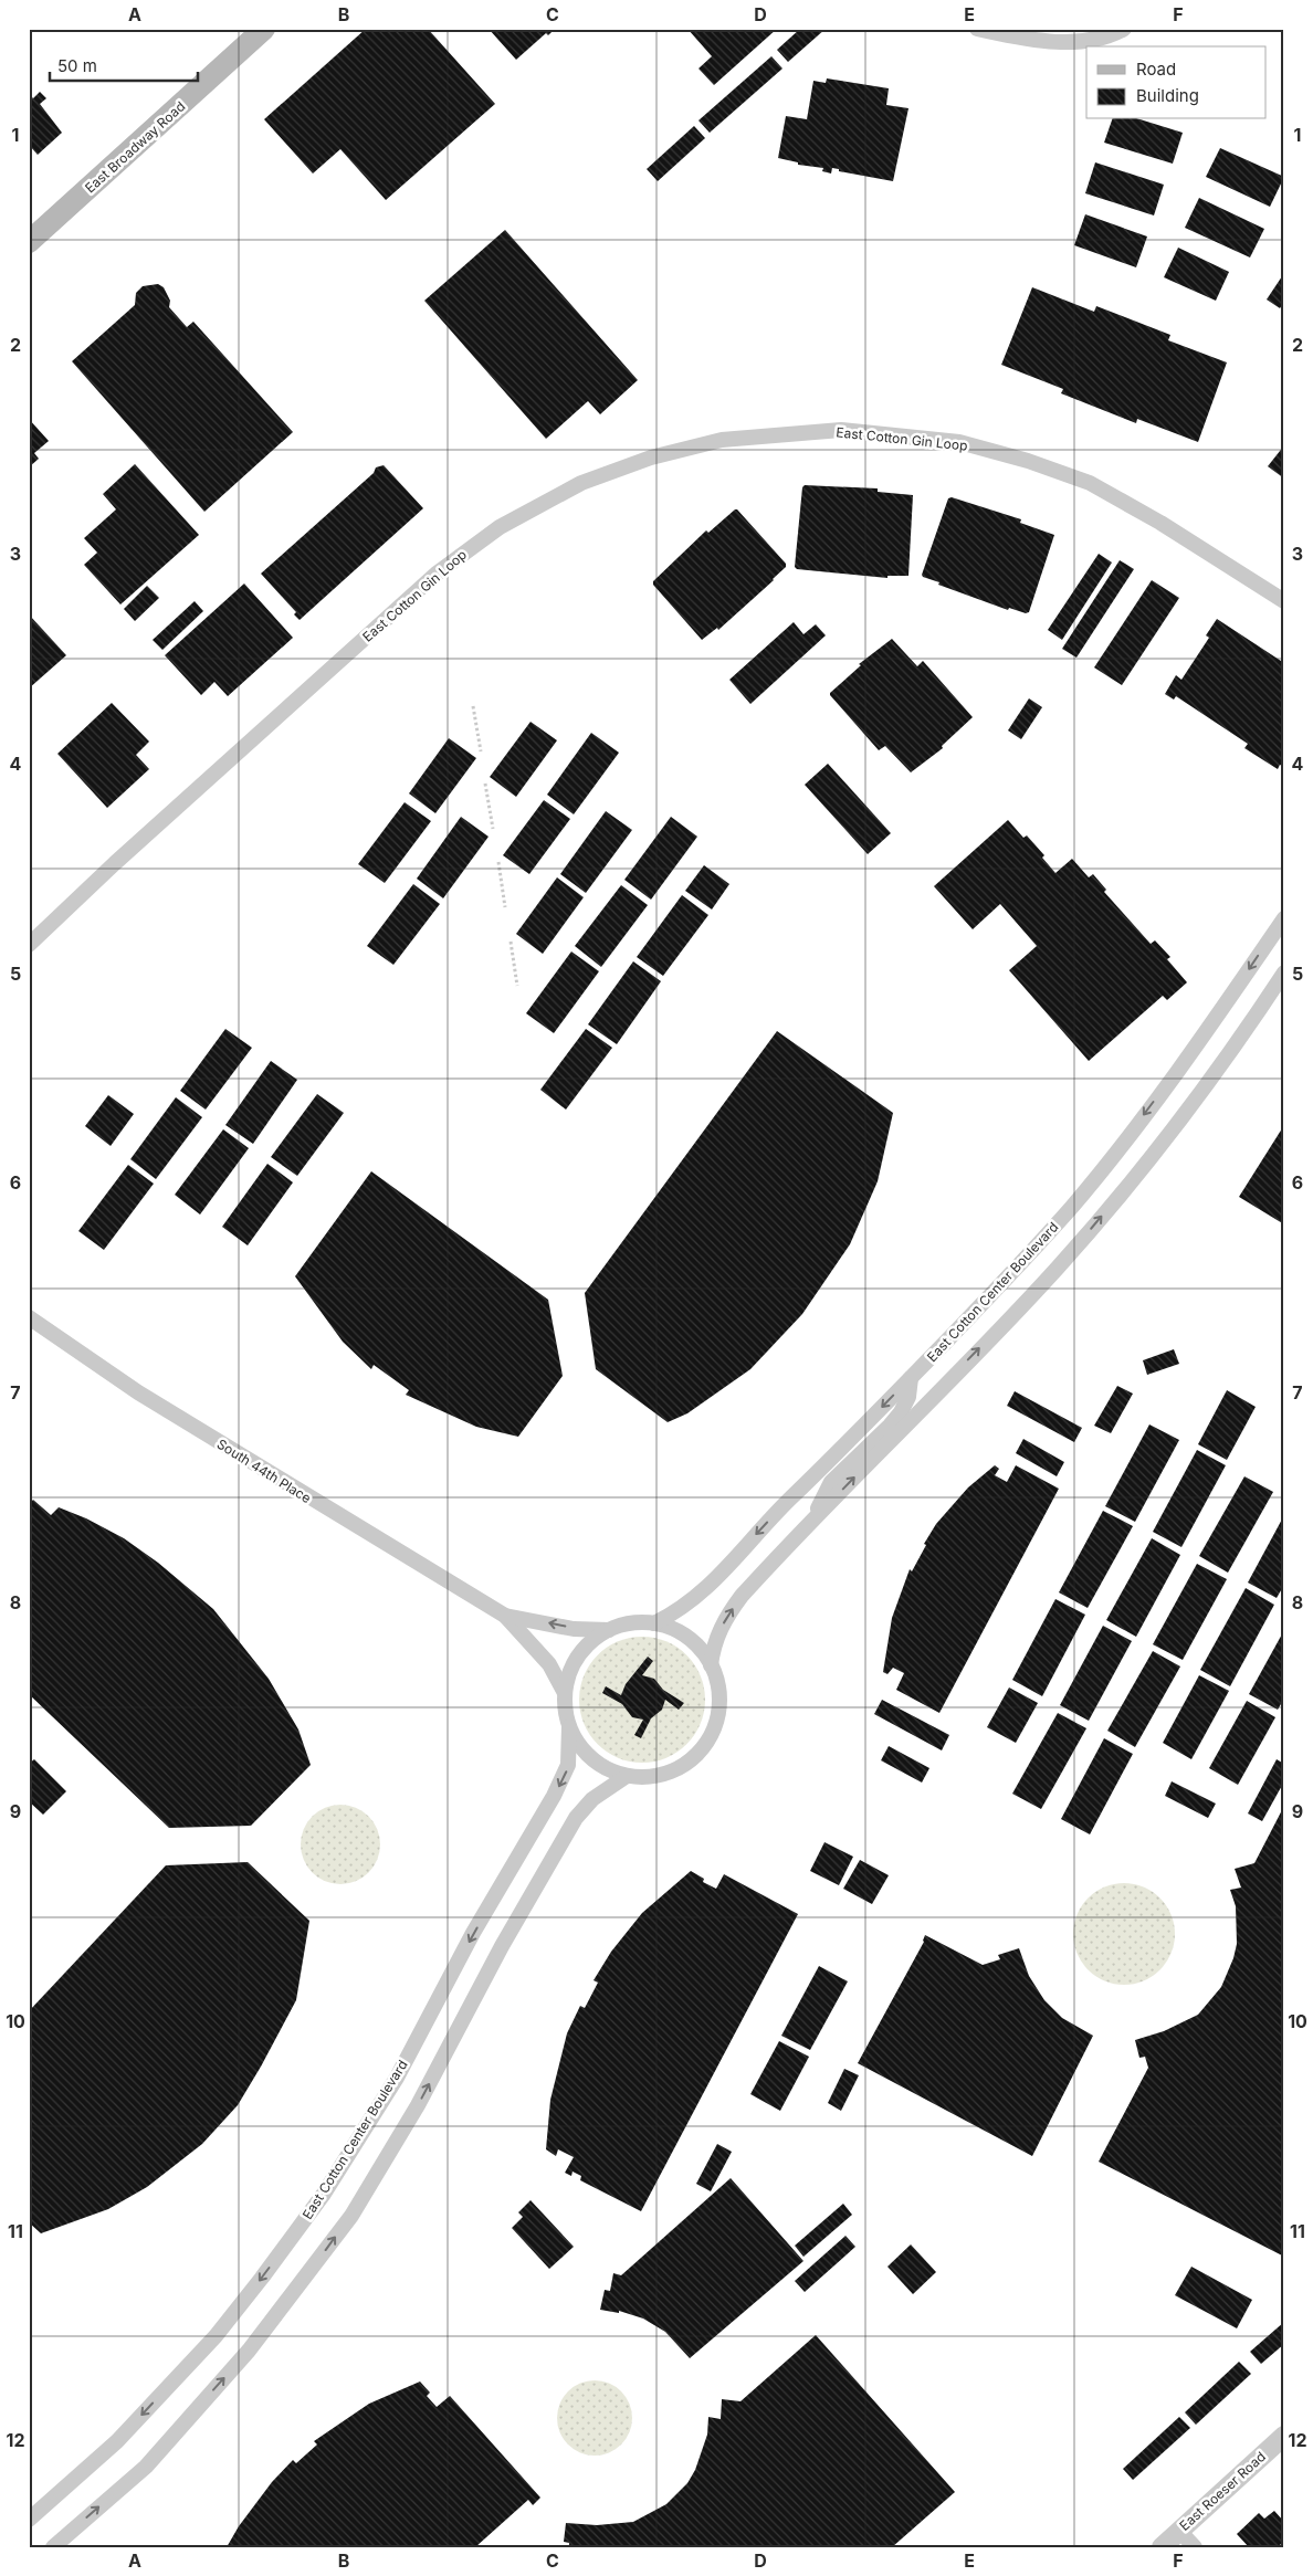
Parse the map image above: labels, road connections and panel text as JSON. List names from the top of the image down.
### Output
{
  "streets": {
    "main road": ["East Broadway Road"],
    "street": [
      "East Cotton Gin Loop",
      "East Cotton Center Boulevard",
      "South 44th Place",
      "East Roeser Road"
    ]
  },
  "crossings": [
    ["East Cotton Center Boulevard", "South 44th Place"]
  ],
  "legend": ["Road", "Building"],
  "scale_bar": "50 m",
  "grid": {
    "columns": [
      "A",
      "B",
      "C",
      "D",
      "E",
      "F"
    ],
    "rows": [
      "1",
      "2",
      "3",
      "4",
      "5",
      "6",
      "7",
      "8",
      "9",
      "10",
      "11",
      "12"
    ]
  }
}
